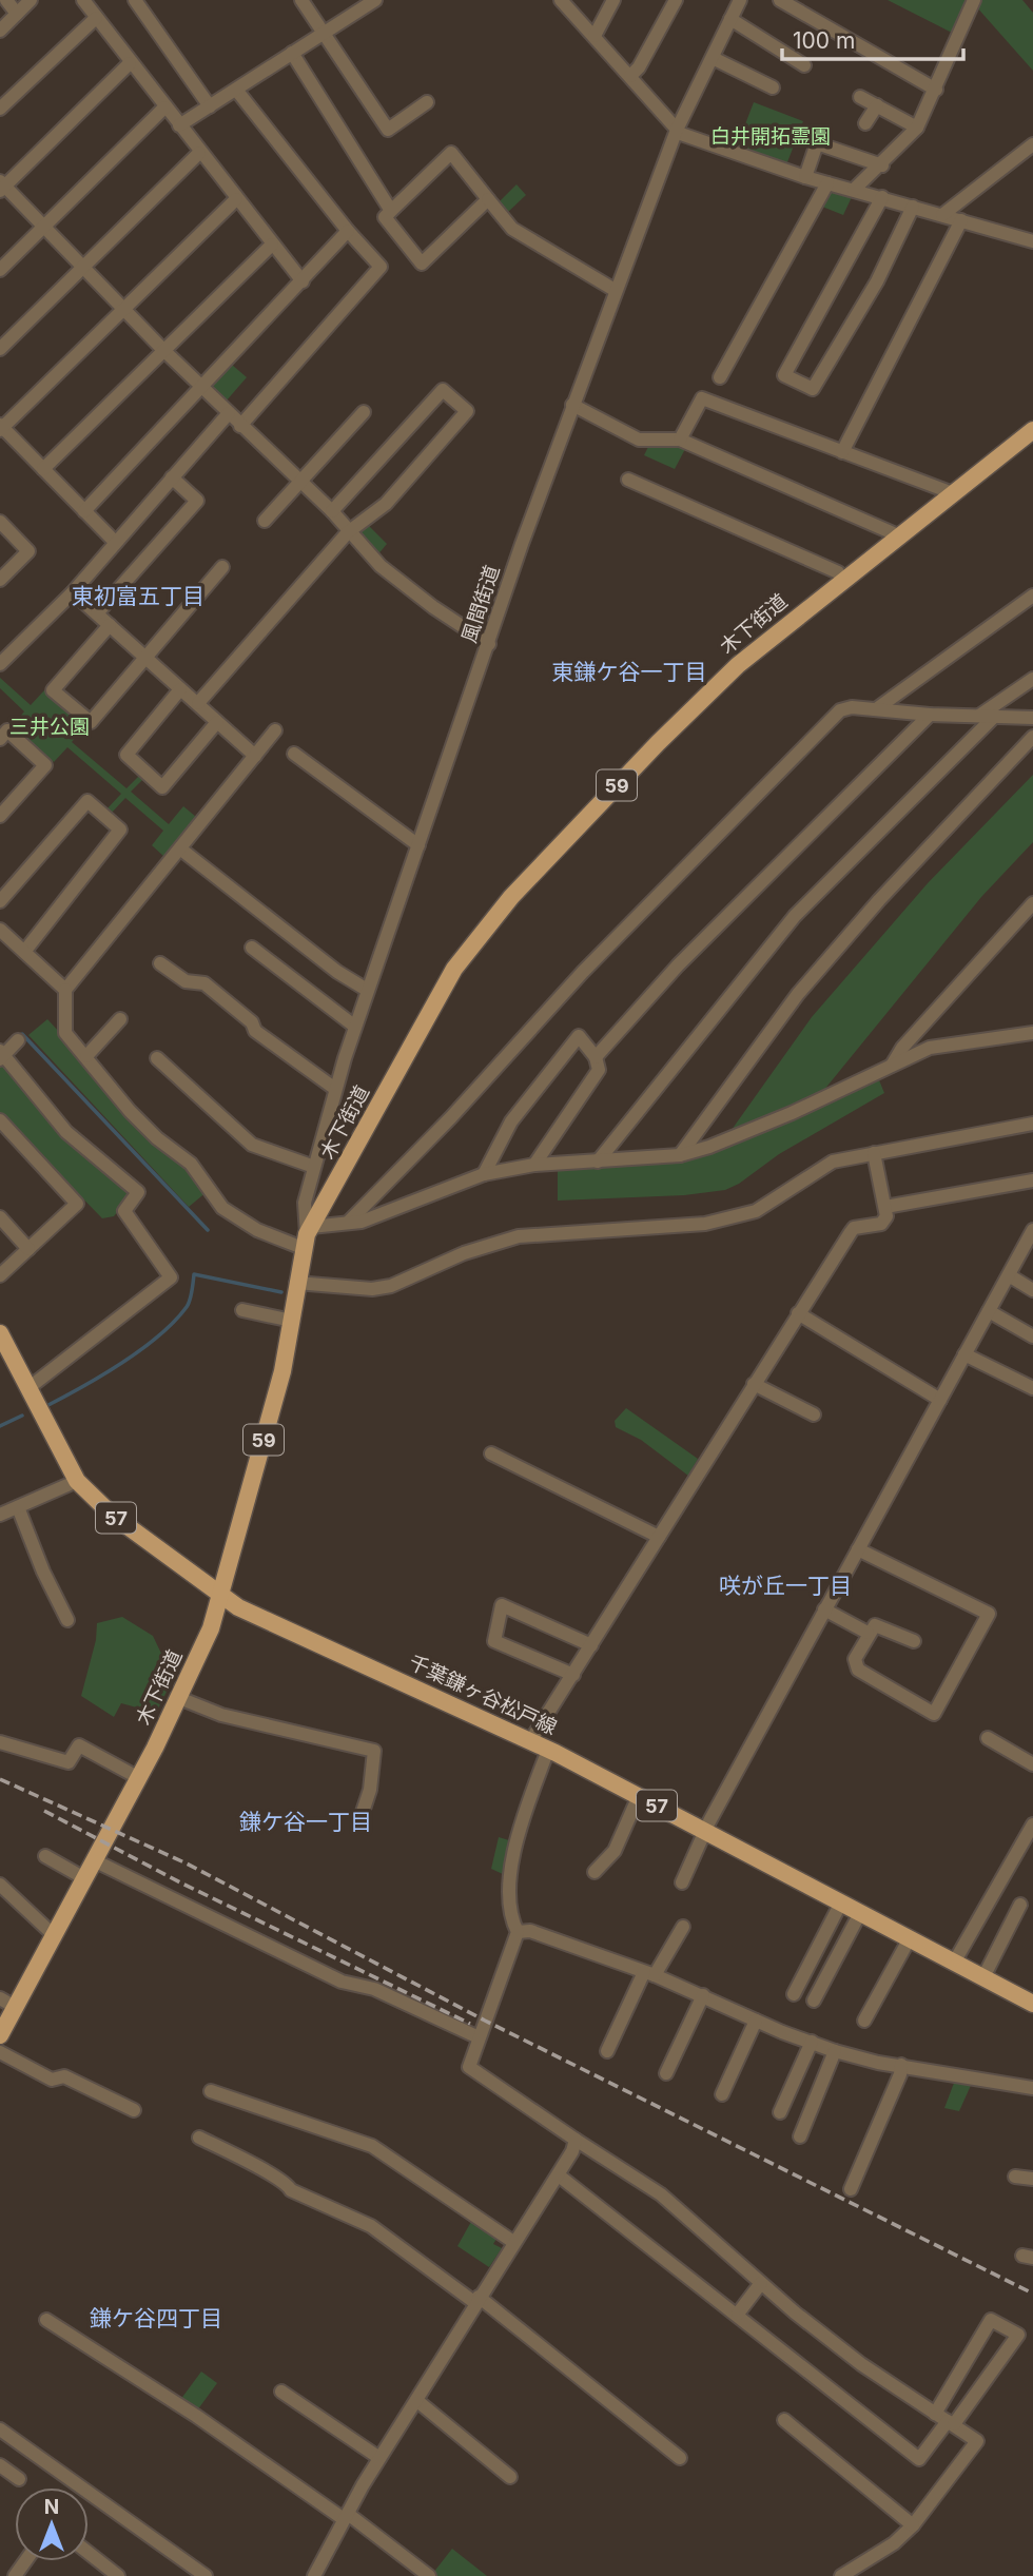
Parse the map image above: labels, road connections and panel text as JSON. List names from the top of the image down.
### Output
{
  "streets": {
    "main road": [
      "木下街道",
      "59",
      "57",
      "千葉鎌ヶ谷松戸線"
    ],
    "street": ["風間街道"]
  },
  "crossings": [
    ["風間街道", "木下街道"],
    ["木下街道", "千葉鎌ヶ谷松戸線"]
  ],
  "districts": [
    "東初富五丁目",
    "東鎌ケ谷一丁目",
    "咲が丘一丁目",
    "鎌ケ谷一丁目",
    "鎌ケ谷四丁目"
  ],
  "parks": ["白井開拓霊園", "三井公園"],
  "scale_bar": "100 m",
  "north": "top"
}
